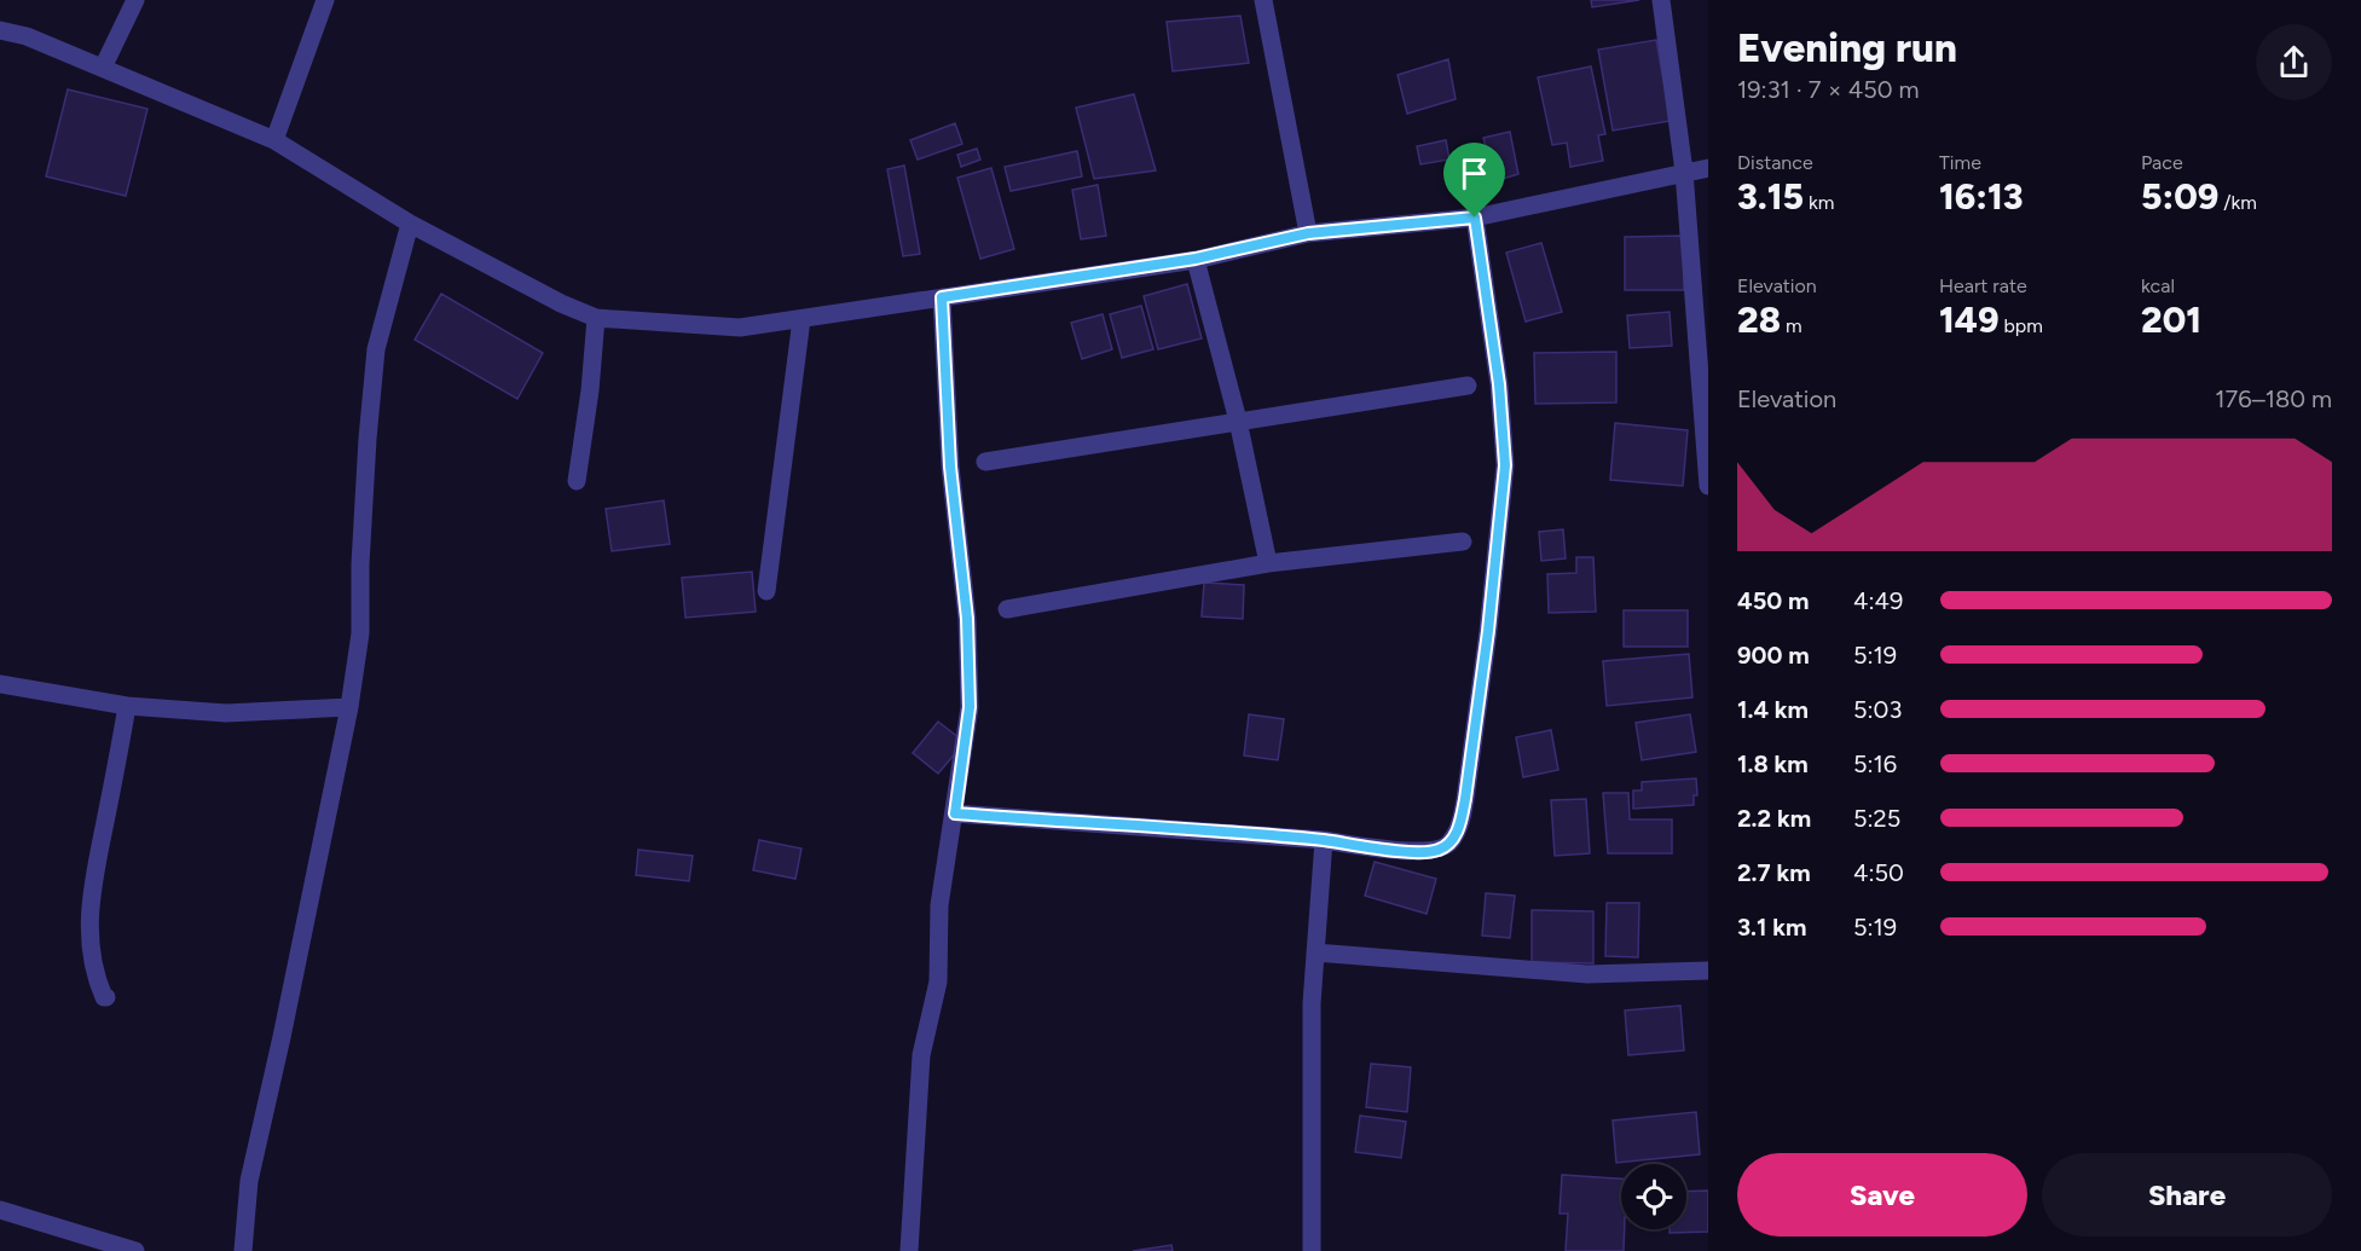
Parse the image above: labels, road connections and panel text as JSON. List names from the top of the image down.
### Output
{
  "page": {
    "heading": ["Evening run", "19:31 · 7 × 450 m"],
    "stats": [
      ["Distance", "3.15 km"],
      ["Time", "16:13"],
      ["Pace", "5:09 /km"],
      ["Elevation", "28 m"],
      ["Heart rate", "149 bpm"],
      ["kcal", "201"]
    ],
    "chart": ["Elevation", "176–180 m"],
    "list": [
      {
        "name": "450 m",
        "note": "4:49"
      },
      {
        "name": "900 m",
        "note": "5:19"
      },
      {
        "name": "1.4 km",
        "note": "5:03"
      },
      {
        "name": "1.8 km",
        "note": "5:16"
      },
      {
        "name": "2.2 km",
        "note": "5:25"
      },
      {
        "name": "2.7 km",
        "note": "4:50"
      },
      {
        "name": "3.1 km",
        "note": "5:19"
      }
    ],
    "buttons": ["Save", "Share"]
  }
}
